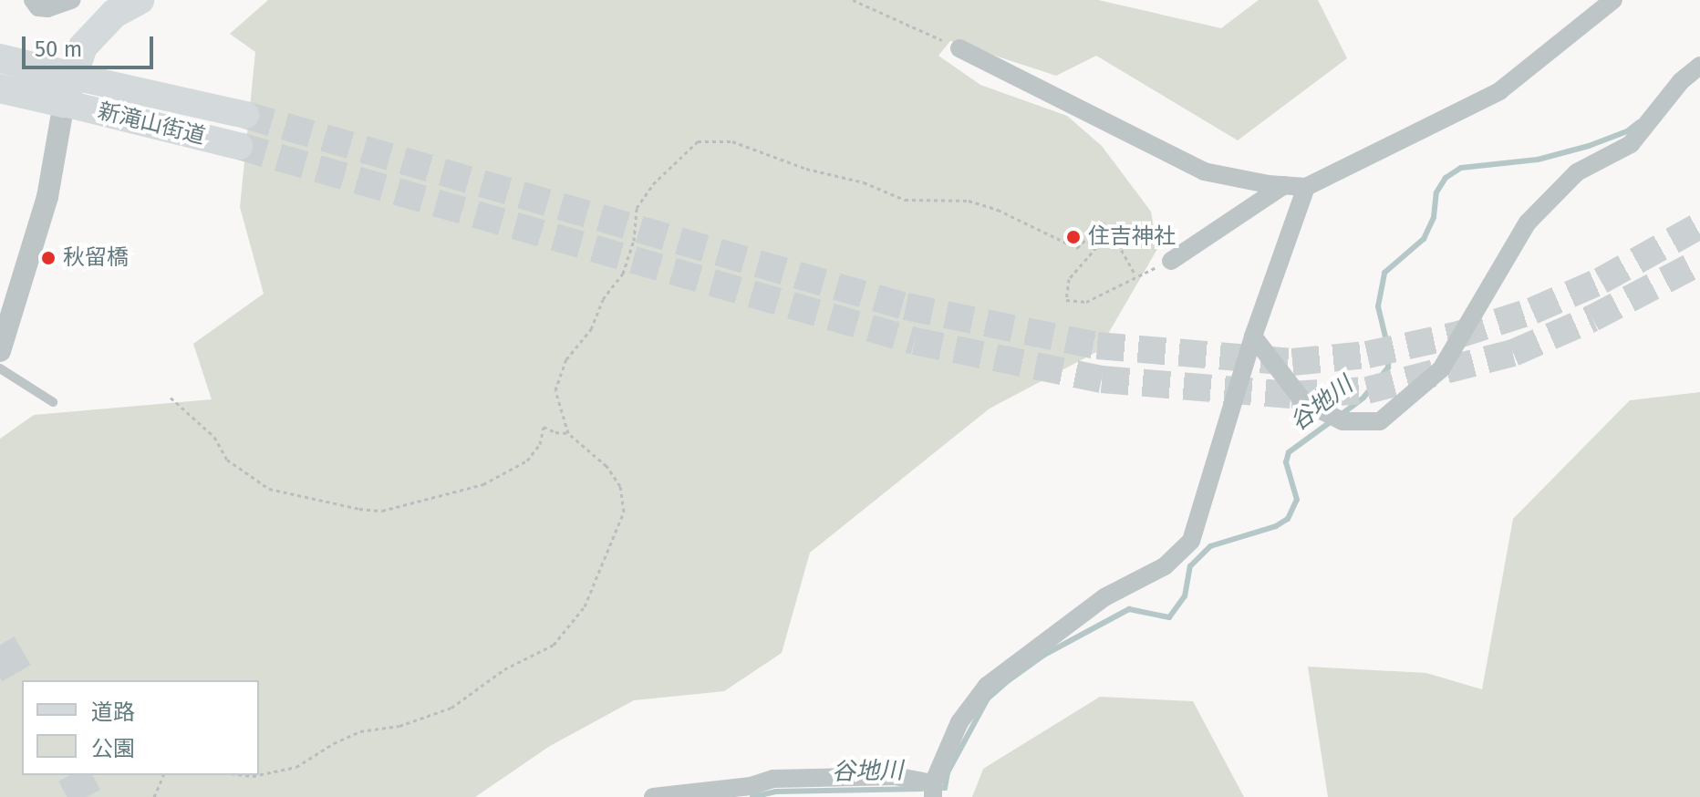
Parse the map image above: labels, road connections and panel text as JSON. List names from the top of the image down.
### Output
{
  "streets": {
    "main road": ["新滝山街道"]
  },
  "water": ["谷地川"],
  "places": ["住吉神社", "秋留橋"],
  "legend": ["道路", "公園"],
  "scale_bar": "50 m"
}
